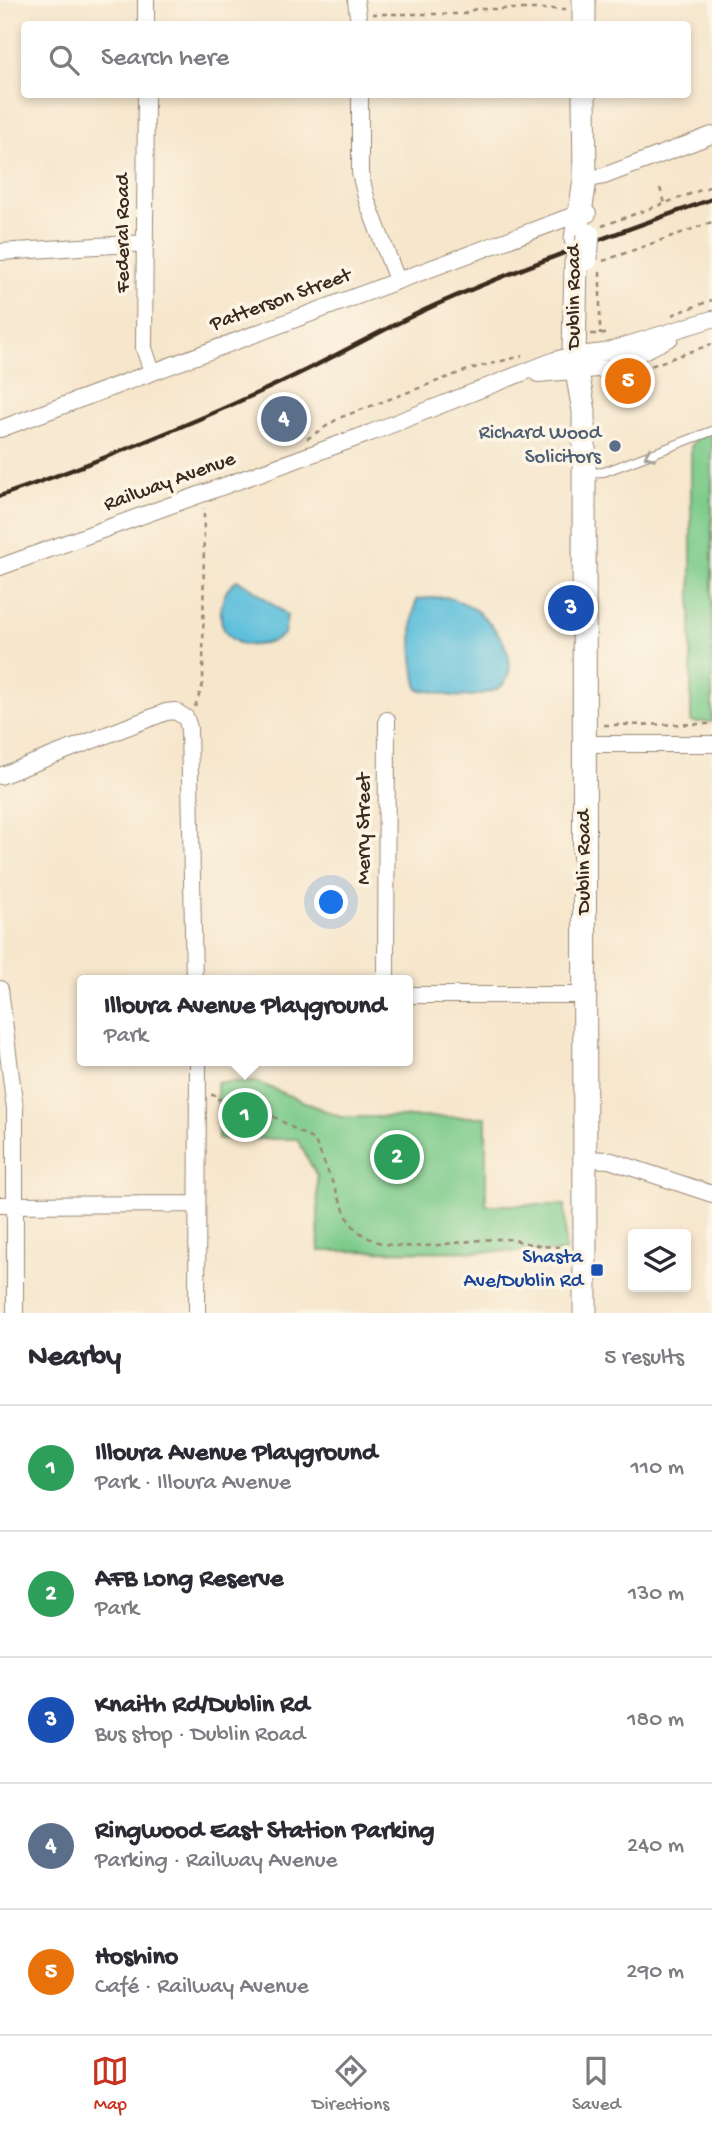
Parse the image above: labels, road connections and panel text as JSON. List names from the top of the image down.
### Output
{
  "streets": {
    "main road": ["Dublin Road"],
    "street": [
      "Federal Road",
      "Patterson Street",
      "Railway Avenue",
      "Merry Street"
    ]
  },
  "crossings": [
    ["Federal Road", "Patterson Street"],
    ["Dublin Road", "Patterson Street"],
    ["Dublin Road", "Railway Avenue"]
  ],
  "places": {
    "other": ["Richard Wood Solicitors"],
    "transit": ["Shasta Ave/Dublin Rd"]
  },
  "page": {
    "search": "Search here",
    "pins": [
      "5",
      "4",
      "3",
      "1",
      "2"
    ],
    "popup": ["Illoura Avenue Playground", "Park"],
    "heading": ["Nearby", "5 results"],
    "list": [
      {
        "mark": "1",
        "name": "Illoura Avenue Playground",
        "note": "Park · Illoura Avenue",
        "value": "110 m"
      },
      {
        "mark": "2",
        "name": "AFB Long Reserve",
        "note": "Park",
        "value": "130 m"
      },
      {
        "mark": "3",
        "name": "Knaith Rd/Dublin Rd",
        "note": "Bus stop · Dublin Road",
        "value": "180 m"
      },
      {
        "mark": "4",
        "name": "Ringwood East Station Parking",
        "note": "Parking · Railway Avenue",
        "value": "240 m"
      },
      {
        "mark": "5",
        "name": "Hoshino",
        "note": "Café · Railway Avenue",
        "value": "290 m"
      }
    ],
    "nav": ["Map", "Directions", "Saved"]
  }
}
